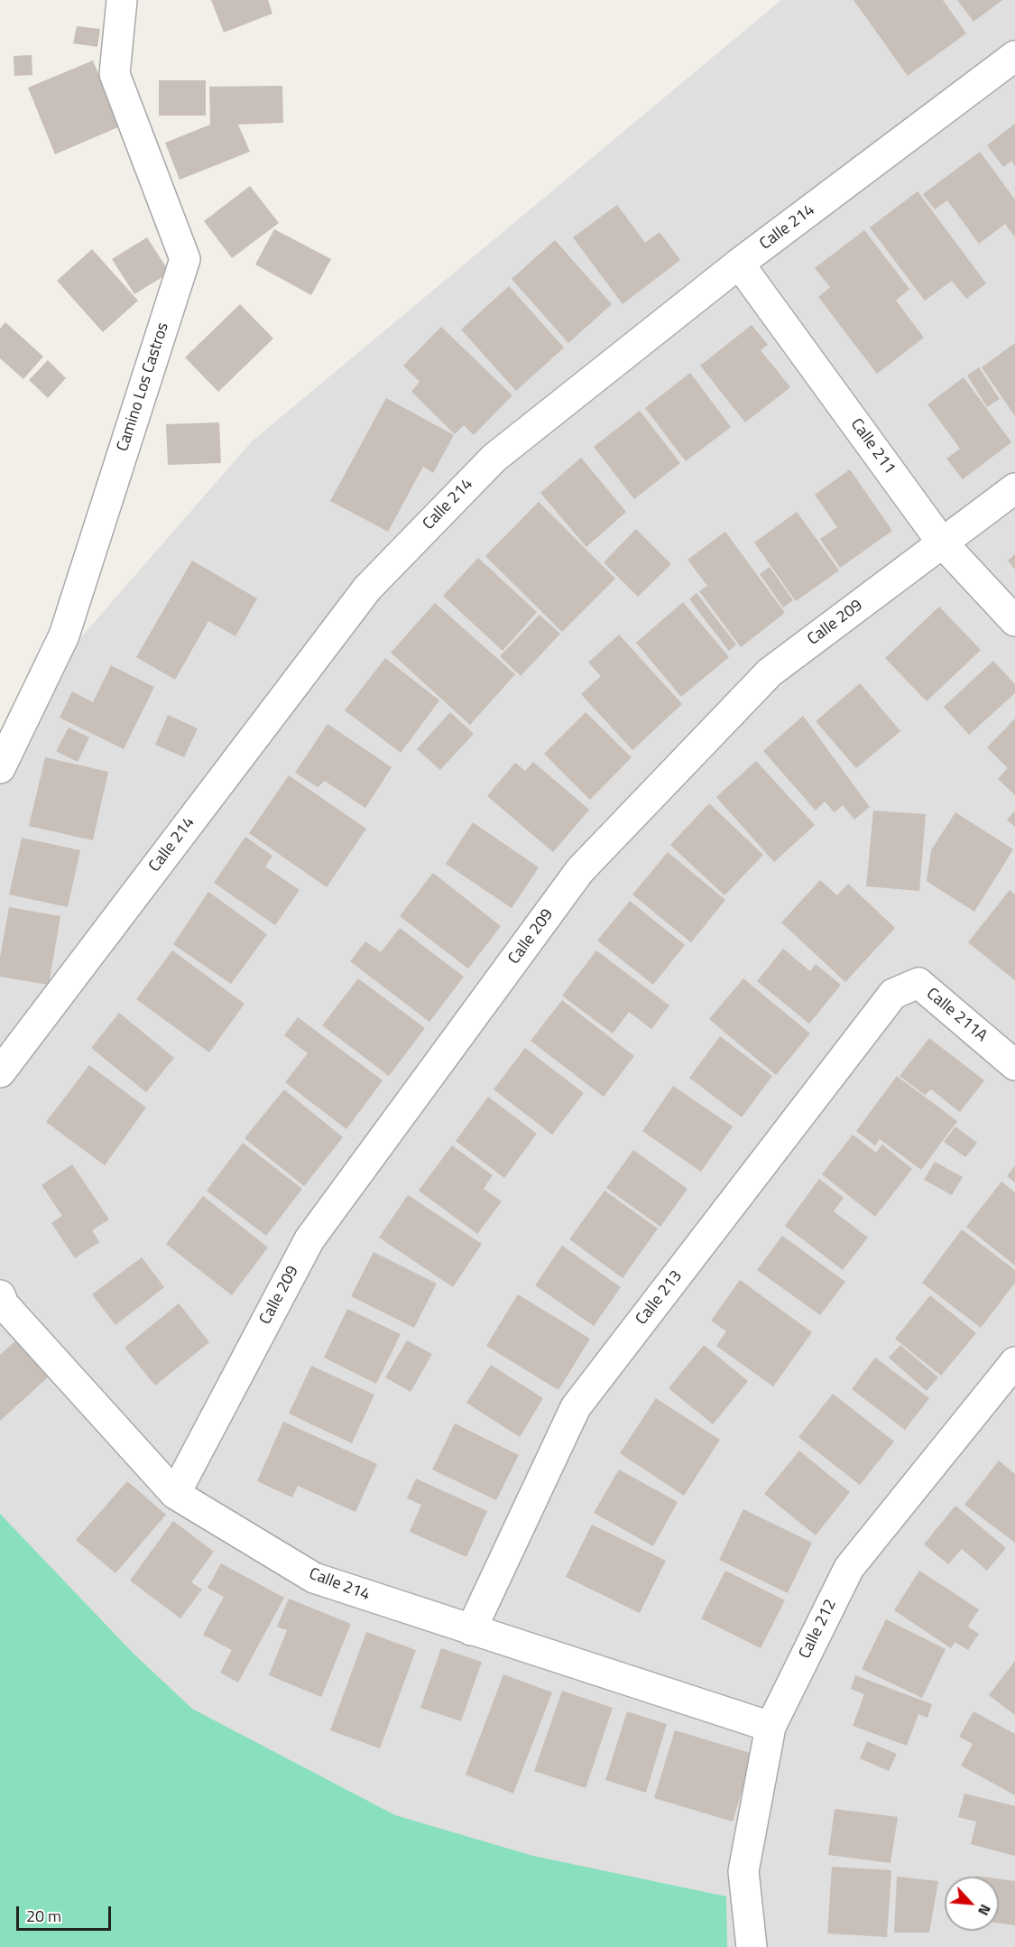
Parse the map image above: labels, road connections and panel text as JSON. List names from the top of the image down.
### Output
{
  "streets": {
    "street": [
      "Calle 214",
      "Camino Los Castros",
      "Calle 211",
      "Calle 209",
      "Calle 211A",
      "Calle 213",
      "Calle 212"
    ]
  },
  "crossings": [
    ["Calle 214", "Calle 211"],
    ["Calle 214", "Calle 209"],
    ["Calle 214", "Calle 213"],
    ["Calle 214", "Calle 212"],
    ["Calle 211", "Calle 209"],
    ["Calle 211A", "Calle 213"]
  ],
  "scale_bar": "20 m",
  "north": "bottom right"
}
